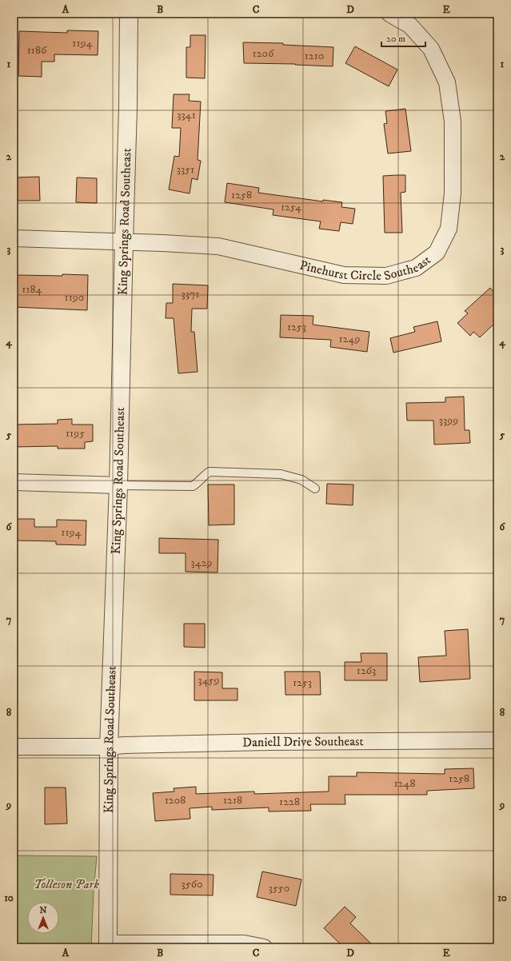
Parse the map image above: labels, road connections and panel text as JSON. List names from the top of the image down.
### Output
{
  "streets": {
    "street": ["King Springs Road Southeast", "Pinehurst Circle Southeast", "Daniell Drive Southeast"]
  },
  "crossings": [
    ["King Springs Road Southeast", "Pinehurst Circle Southeast"],
    ["King Springs Road Southeast", "Daniell Drive Southeast"]
  ],
  "parks": ["Tolleson Park"],
  "house_numbers": [
    "1194",
    "1186",
    "1206",
    "1210",
    "3341",
    "3351",
    "1258",
    "1254",
    "1184",
    "3371",
    "1190",
    "1253",
    "1249",
    "3399",
    "1195",
    "1194",
    "3429",
    "1263",
    "3459",
    "1253",
    "1258",
    "1248",
    "1208",
    "1218",
    "1228",
    "3560",
    "3550"
  ],
  "scale_bar": "20 m",
  "north": "top",
  "grid": {
    "columns": [
      "A",
      "B",
      "C",
      "D",
      "E"
    ],
    "rows": [
      "1",
      "2",
      "3",
      "4",
      "5",
      "6",
      "7",
      "8",
      "9",
      "10"
    ]
  }
}
